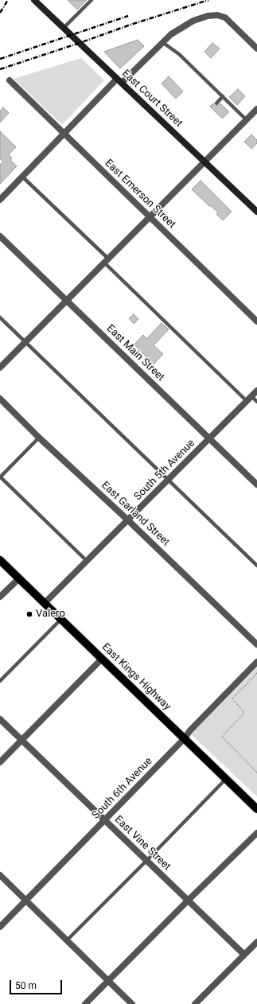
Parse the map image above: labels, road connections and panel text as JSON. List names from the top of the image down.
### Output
{
  "streets": {
    "main road": ["East Kings Highway"],
    "street": [
      "East Court Street",
      "East Emerson Street",
      "East Main Street",
      "South 5th Avenue",
      "East Garland Street",
      "South 6th Avenue",
      "East Vine Street"
    ]
  },
  "crossings": [
    ["East Main Street", "South 5th Avenue"],
    ["South 5th Avenue", "East Garland Street"],
    ["South 5th Avenue", "East Kings Highway"],
    ["East Kings Highway", "South 6th Avenue"],
    ["South 6th Avenue", "East Vine Street"]
  ],
  "places": ["Valero"],
  "scale_bar": "50 m"
}
